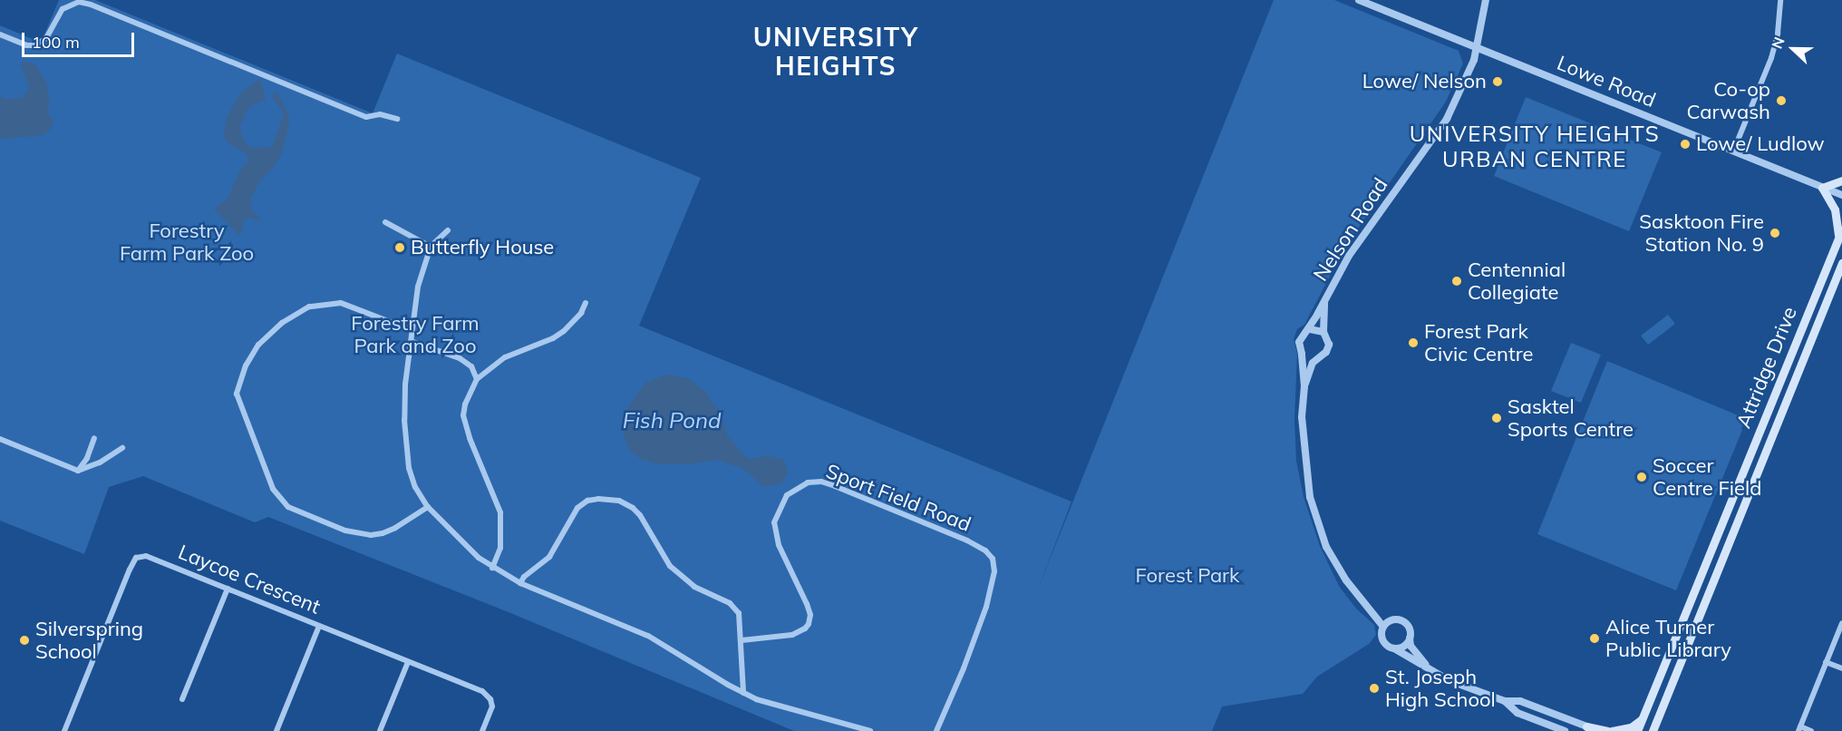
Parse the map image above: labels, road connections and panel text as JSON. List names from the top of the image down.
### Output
{
  "streets": {
    "main road": ["Attridge Drive"],
    "street": [
      "Lowe Road",
      "Nelson Road",
      "Sport Field Road",
      "Laycoe Crescent"
    ]
  },
  "crossings": [
    ["Lowe Road", "Nelson Road"]
  ],
  "districts": ["UNIVERSITY HEIGHTS", "UNIVERSITY HEIGHTS URBAN CENTRE"],
  "water": ["Fish Pond"],
  "parks": ["Forestry Farm Park Zoo", "Forestry Farm Park and Zoo", "Forest Park"],
  "places": [
    "Lowe/ Nelson",
    "Co-op Carwash",
    "Lowe/ Ludlow",
    "Sasktoon Fire Station No. 9",
    "Butterfly House",
    "Centennial Collegiate",
    "Forest Park Civic Centre",
    "Sasktel Sports Centre",
    "Soccer Centre Field",
    "Alice Turner Public Library",
    "Silverspring School",
    "St. Joseph High School"
  ],
  "scale_bar": "100 m",
  "north": "left"
}
